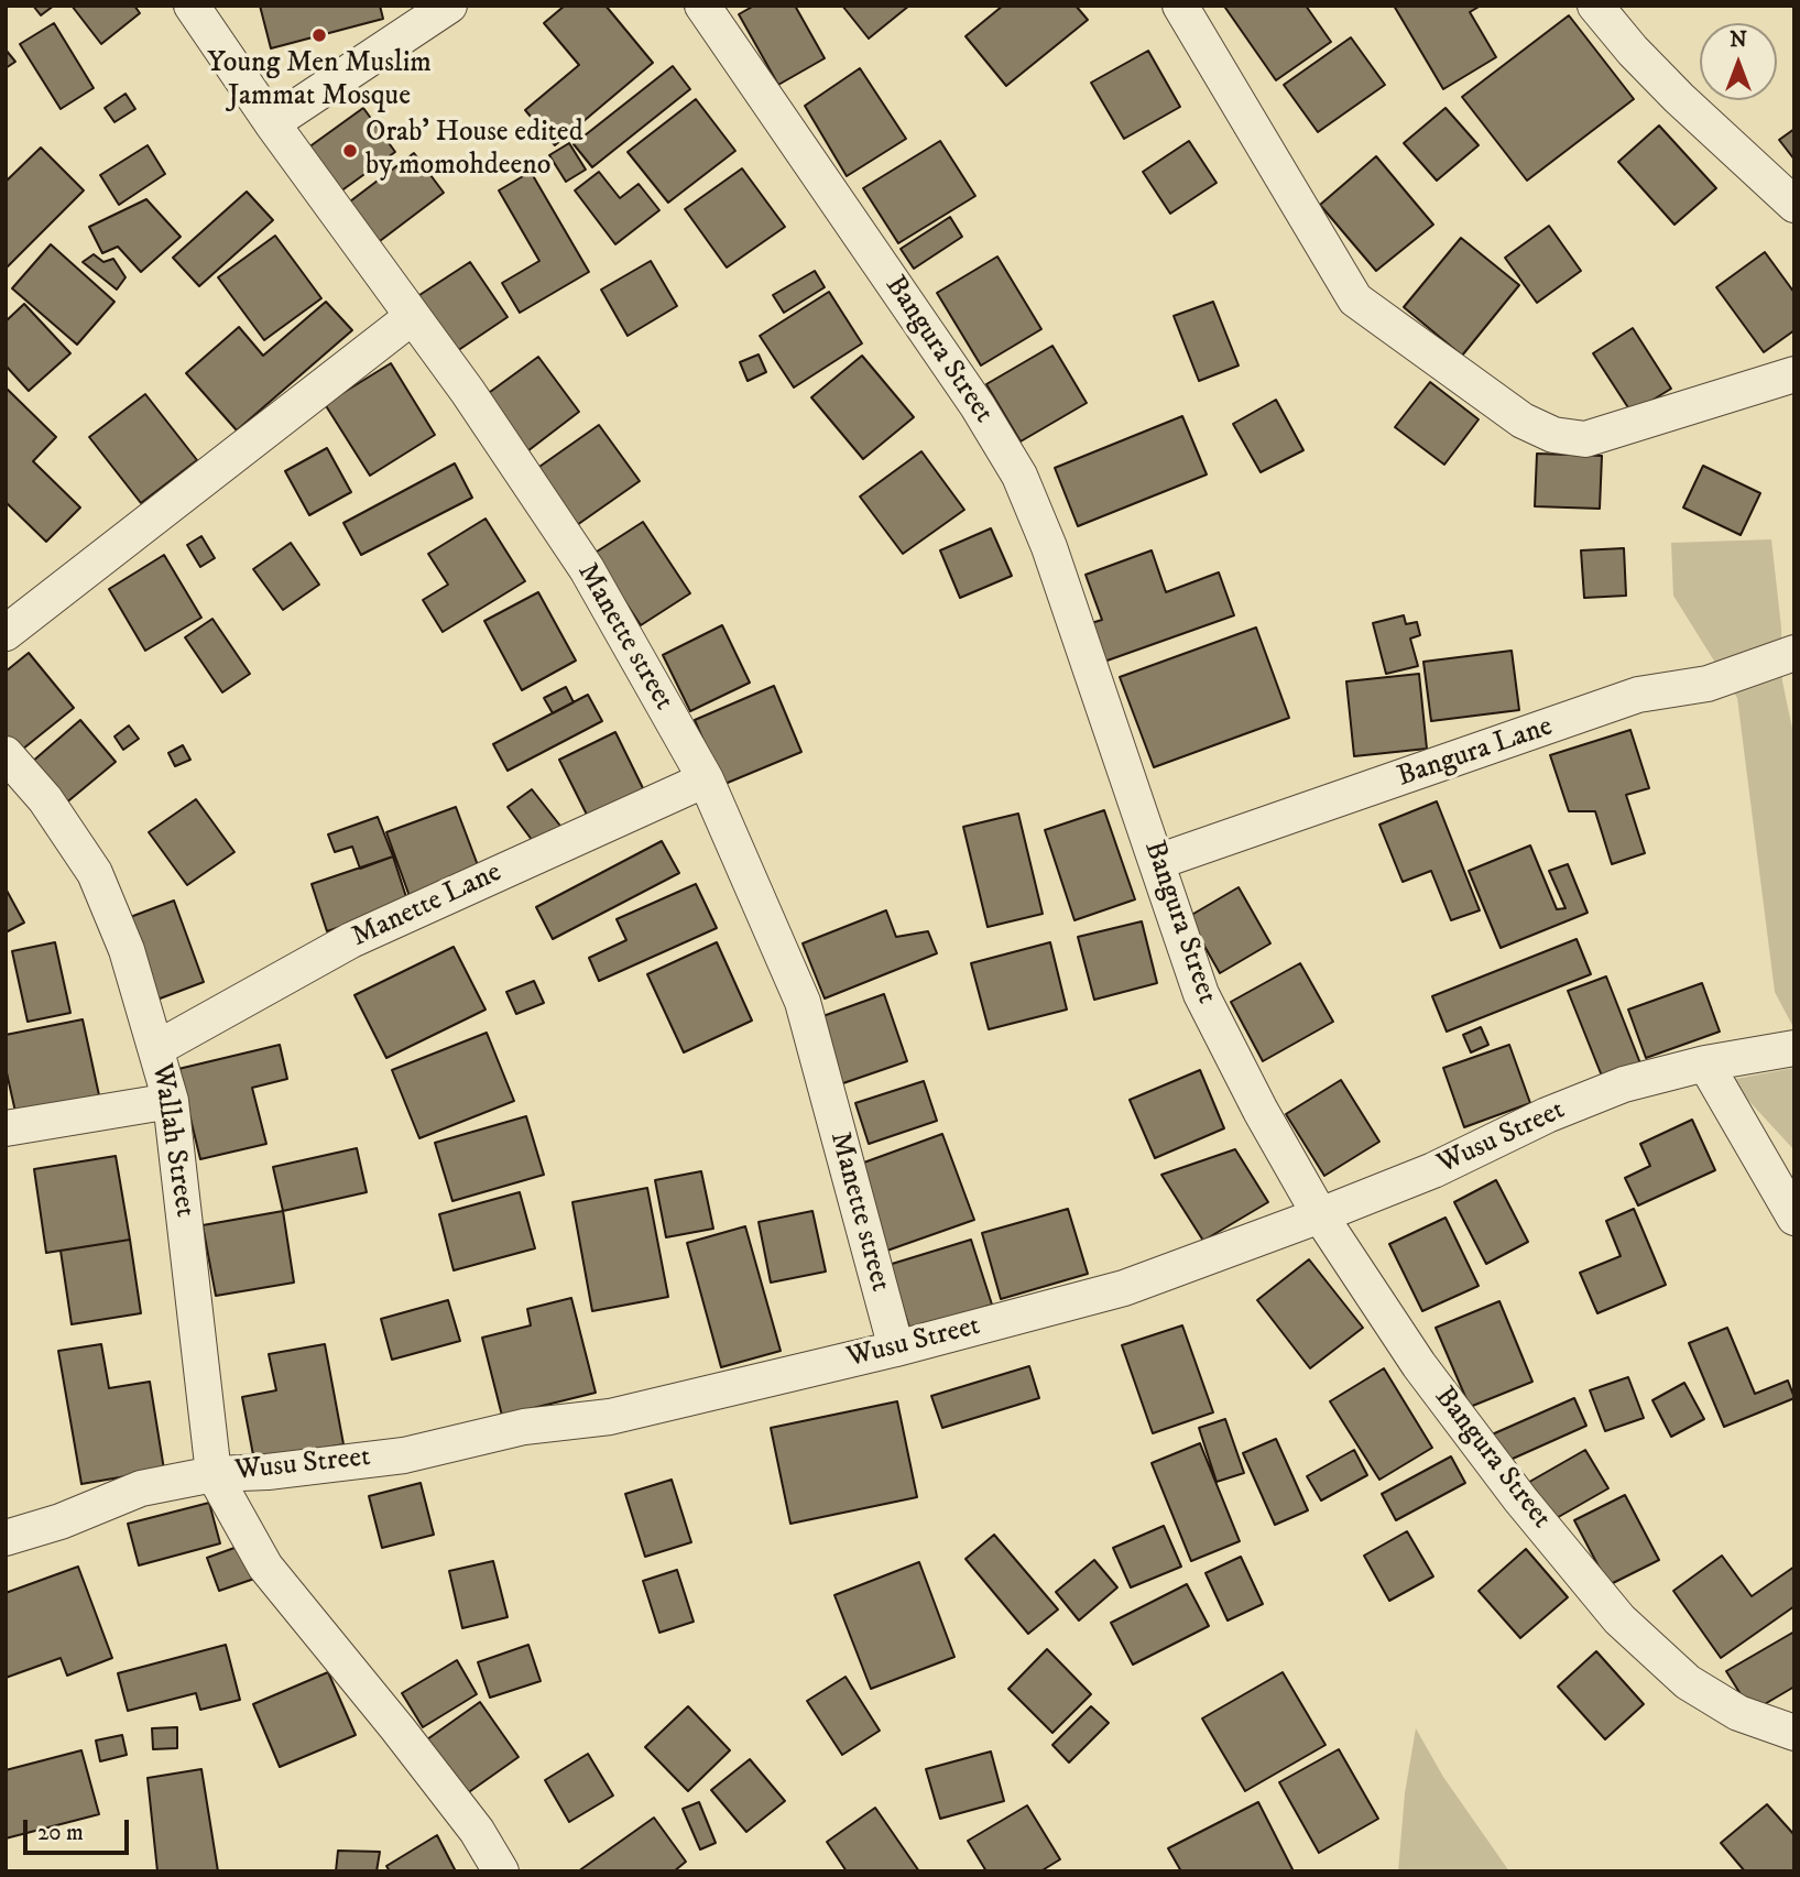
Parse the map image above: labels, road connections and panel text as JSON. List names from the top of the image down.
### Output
{
  "streets": {
    "street": [
      "Bangura Street",
      "Manette street",
      "Bangura Lane",
      "Manette Lane",
      "Wusu Street",
      "Wallah Street"
    ]
  },
  "crossings": [
    ["Bangura Street", "Bangura Lane"],
    ["Bangura Street", "Wusu Street"],
    ["Manette street", "Manette Lane"],
    ["Manette street", "Wusu Street"],
    ["Manette Lane", "Wallah Street"],
    ["Wusu Street", "Wallah Street"]
  ],
  "places": ["Young Men Muslim Jammat Mosque", "Orab' House edited by momohdeeno"],
  "scale_bar": "20 m",
  "north": "top"
}
